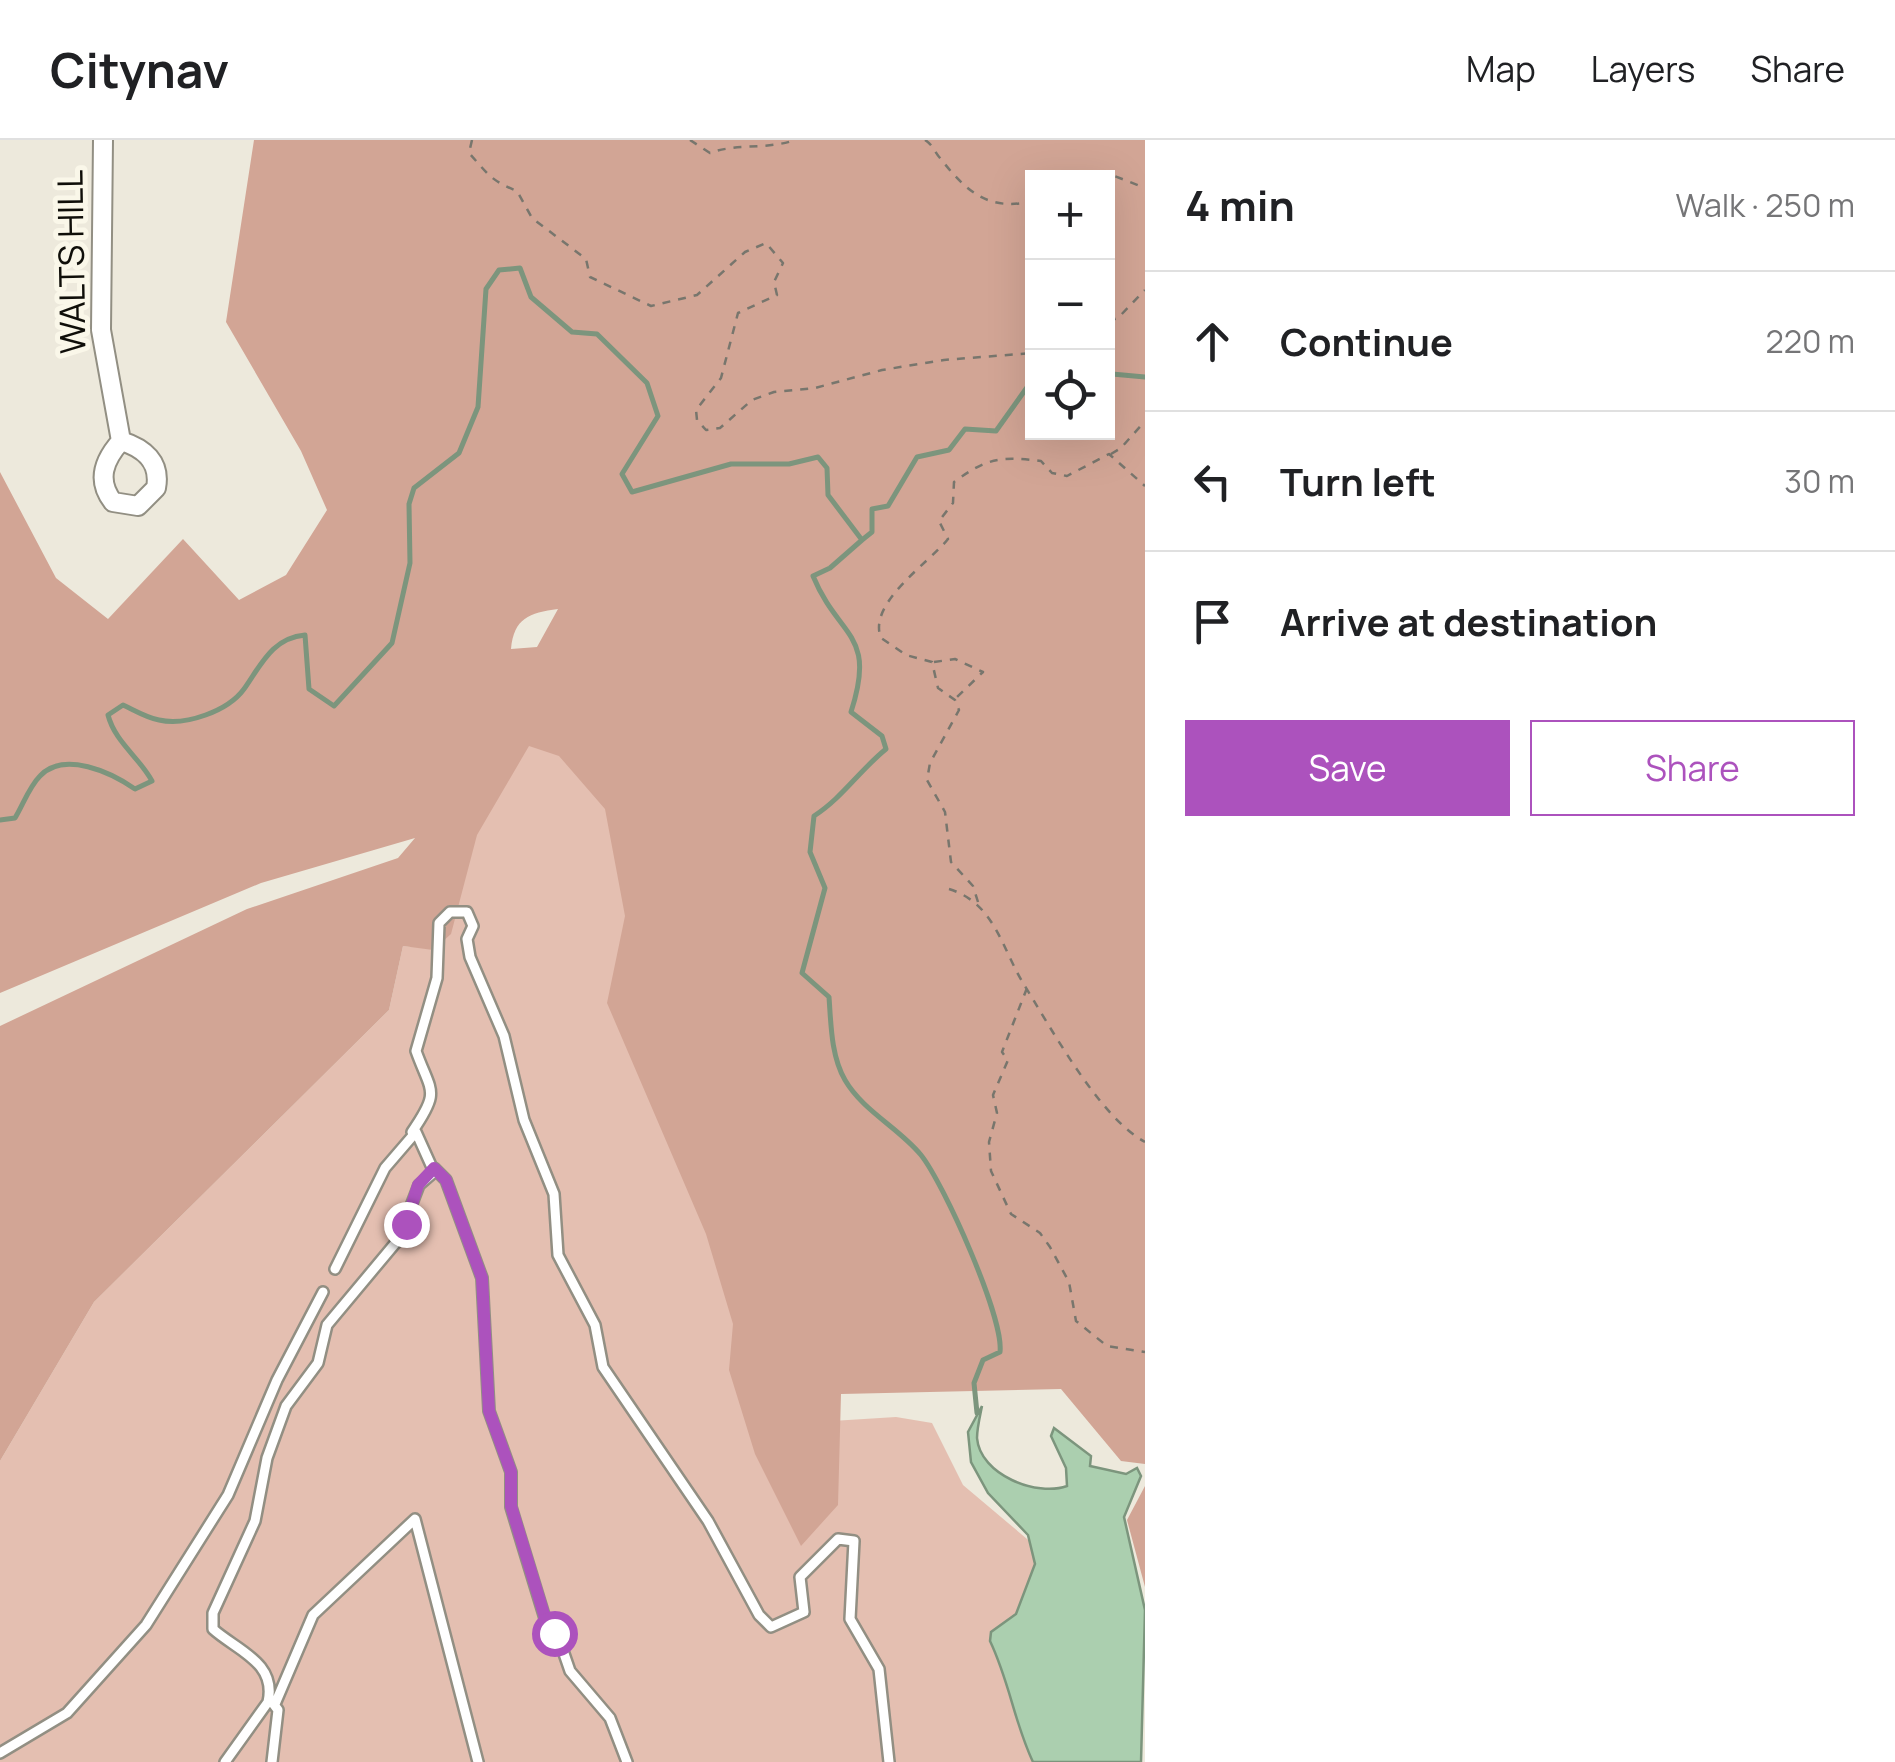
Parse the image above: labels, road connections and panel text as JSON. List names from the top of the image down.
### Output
{
  "streets": {
    "street": ["WALTS HILL"]
  },
  "page": {
    "header": "Citynav",
    "nav": ["Map", "Layers", "Share"],
    "heading": ["4 min", "Walk · 250 m"],
    "map_buttons": ["+", "−"],
    "list": [
      ["Continue", "220 m"],
      ["Turn left", "30 m"],
      "Arrive at destination"
    ],
    "buttons": ["Save", "Share"]
  }
}
